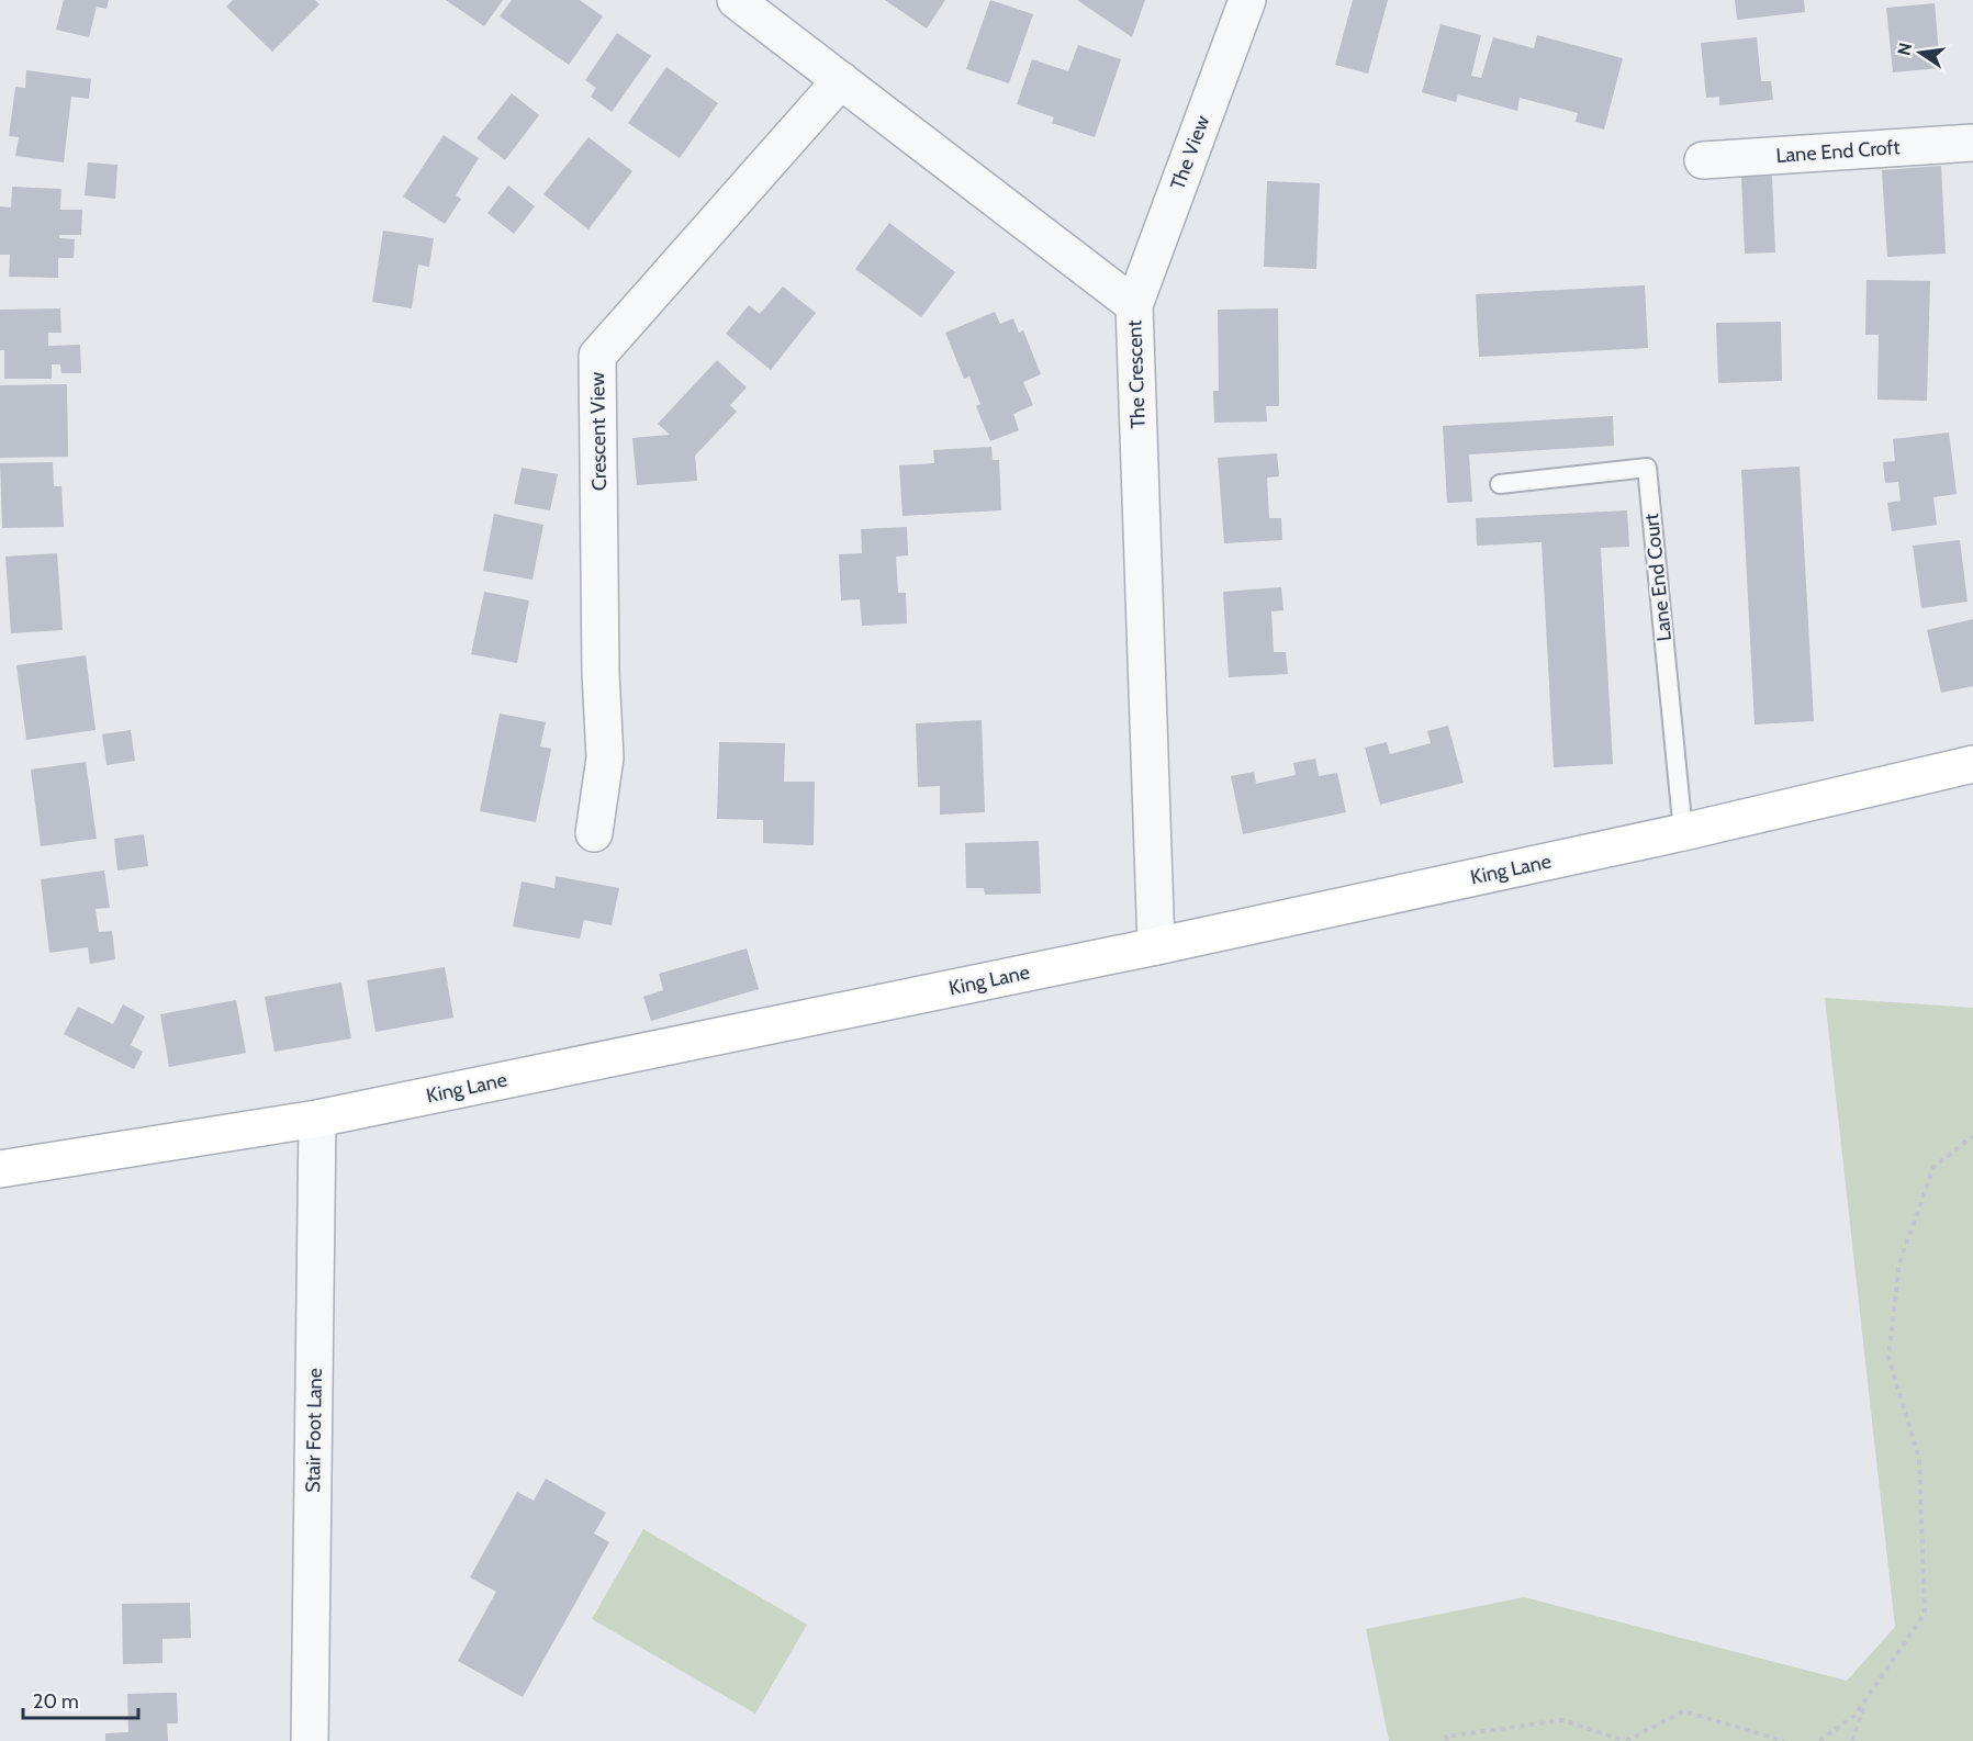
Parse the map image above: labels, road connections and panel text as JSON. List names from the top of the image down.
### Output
{
  "streets": {
    "street": [
      "Lane End Croft",
      "The View",
      "The Crescent",
      "Crescent View",
      "King Lane",
      "Stair Foot Lane"
    ],
    "lane": ["Lane End Court"]
  },
  "crossings": [
    ["The View", "The Crescent"],
    ["The Crescent", "Crescent View"],
    ["The Crescent", "King Lane"],
    ["Lane End Court", "King Lane"],
    ["King Lane", "Stair Foot Lane"]
  ],
  "scale_bar": "20 m",
  "north": "left"
}
